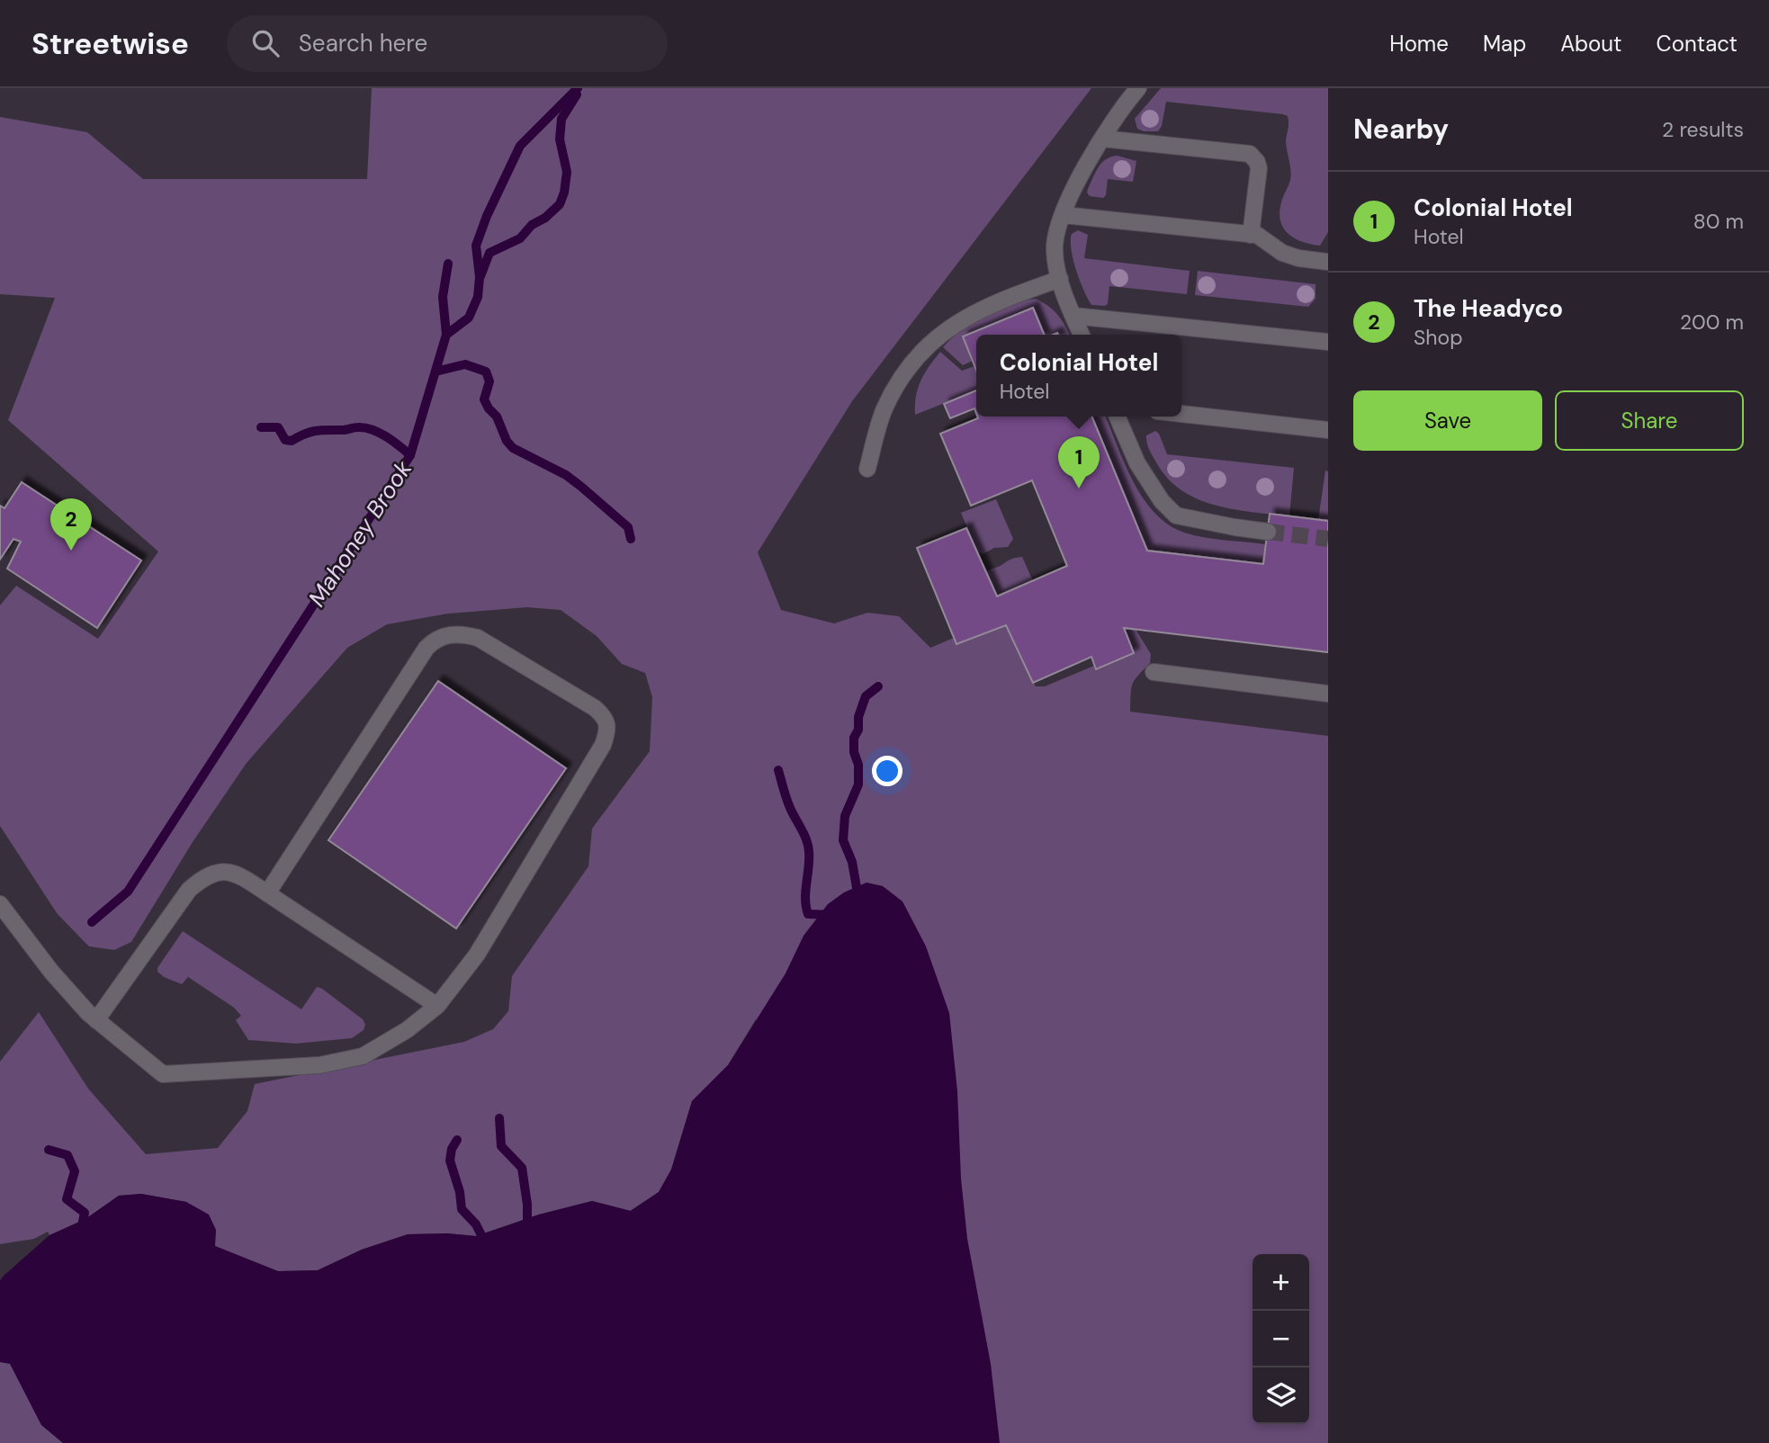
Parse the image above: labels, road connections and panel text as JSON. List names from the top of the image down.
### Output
{
  "water": ["Mahoney Brook"],
  "page": {
    "header": "Streetwise",
    "search": "Search here",
    "nav": [
      "Home",
      "Map",
      "About",
      "Contact"
    ],
    "heading": ["Nearby", "2 results"],
    "list": [
      {
        "mark": "1",
        "name": "Colonial Hotel",
        "note": "Hotel",
        "value": "80 m"
      },
      {
        "mark": "2",
        "name": "The Headyco",
        "note": "Shop",
        "value": "200 m"
      }
    ],
    "popup": ["Colonial Hotel", "Hotel"],
    "buttons": ["Save", "Share"],
    "pins": ["1", "2"],
    "map_buttons": ["+", "−"]
  }
}
